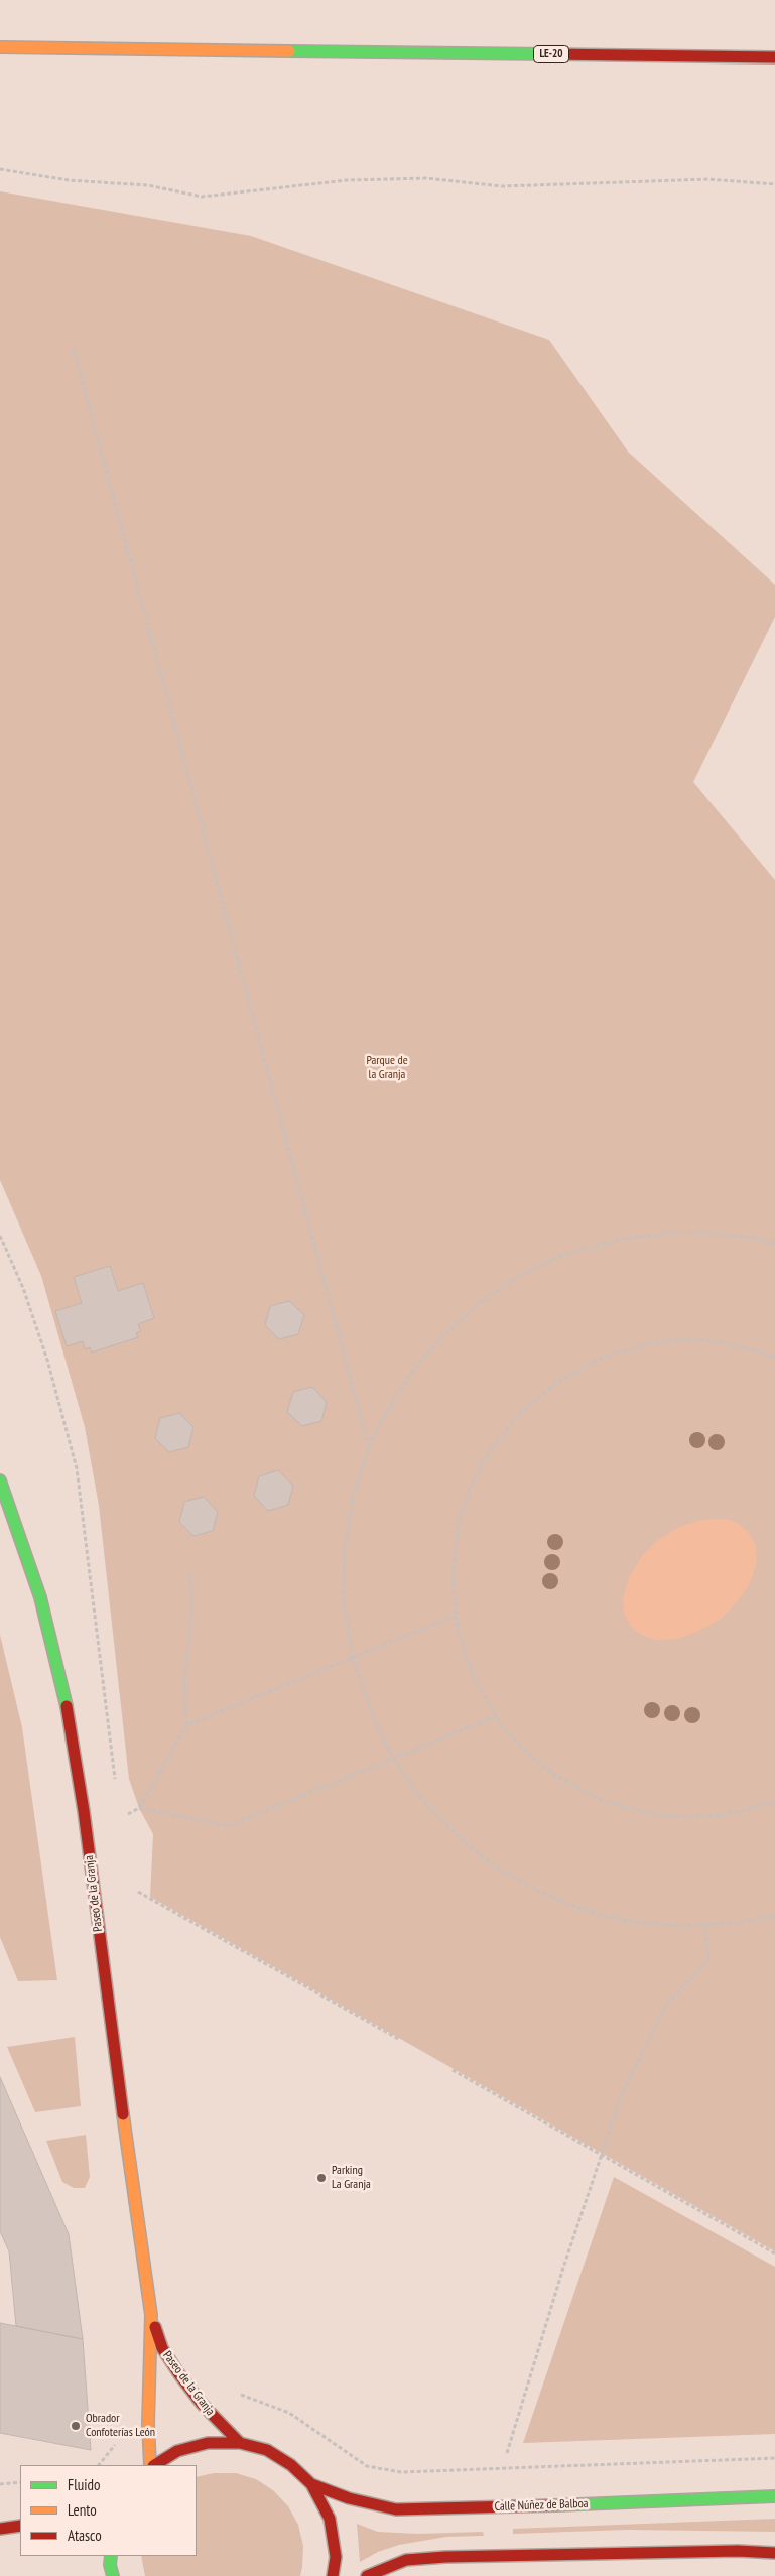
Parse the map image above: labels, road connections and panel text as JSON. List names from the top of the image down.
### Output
{
  "streets": {
    "main road": ["LE-20", "Paseo de la Granja", "Calle Núñez de Balboa"]
  },
  "parks": ["Parque de la Granja"],
  "places": ["Parking La Granja", "Obrador Confoterías León"],
  "legend": ["Fluido", "Lento", "Atasco"]
}
